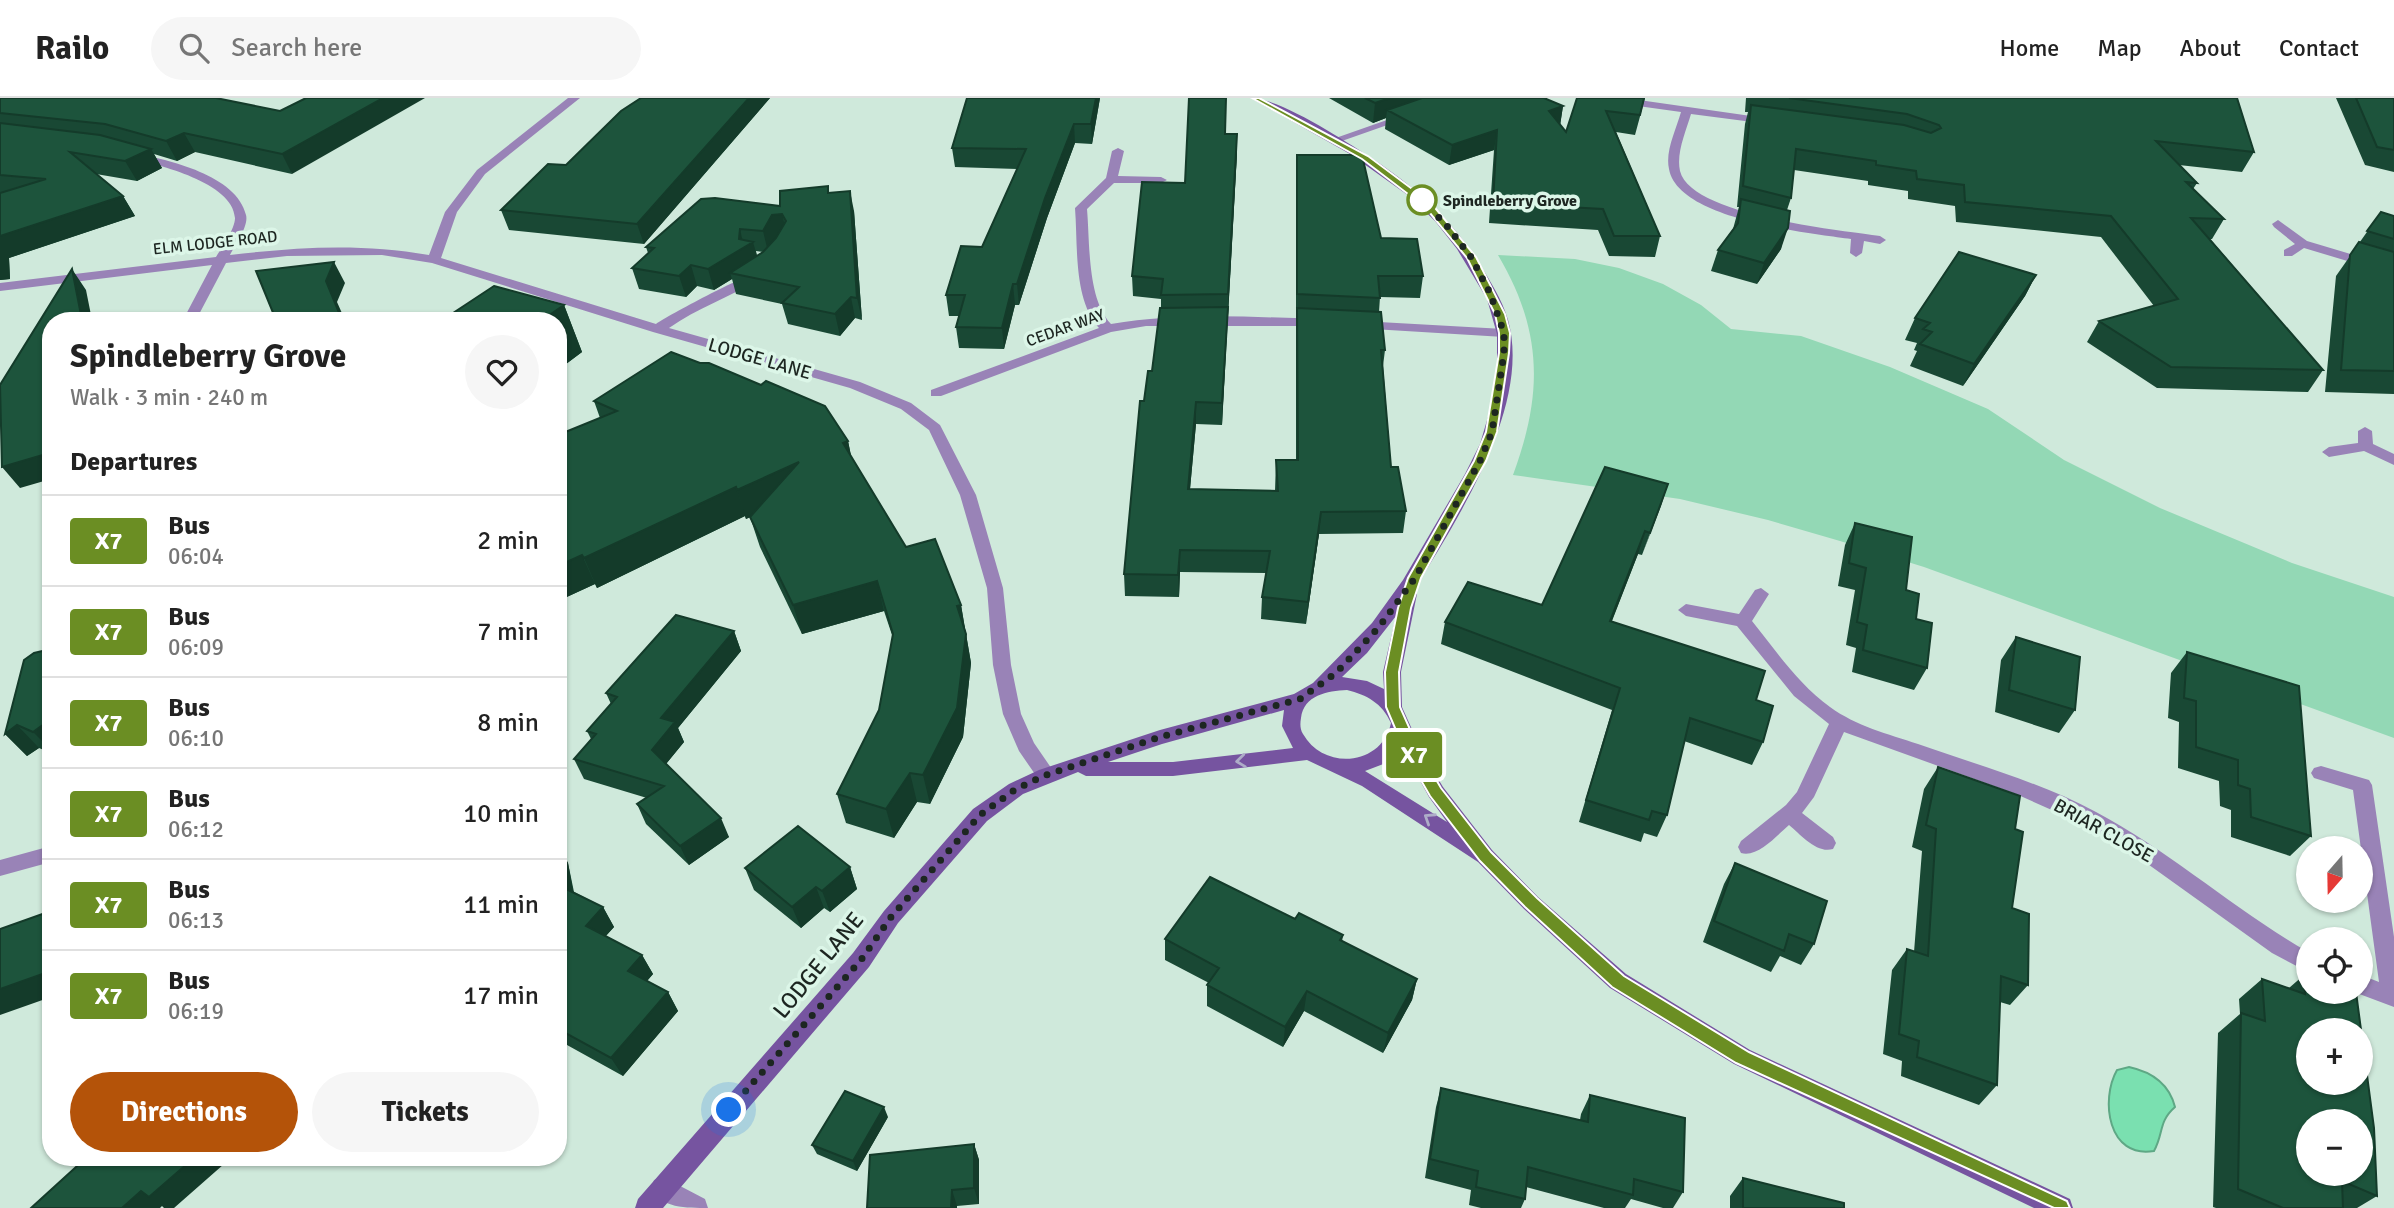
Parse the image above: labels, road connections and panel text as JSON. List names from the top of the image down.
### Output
{
  "streets": {
    "street": [
      "ELM LODGE ROAD",
      "CEDAR WAY",
      "LODGE LANE",
      "BRIAR CLOSE"
    ]
  },
  "crossings": [
    ["ELM LODGE ROAD", "LODGE LANE"]
  ],
  "places": ["Spindleberry Grove"],
  "lines": ["bus line X7"],
  "north": "bottom",
  "page": {
    "header": "Railo",
    "search": "Search here",
    "nav": [
      "Home",
      "Map",
      "About",
      "Contact"
    ],
    "on_map": "X7",
    "heading": [
      ["Spindleberry Grove", "Walk · 3 min · 240 m"],
      "Departures"
    ],
    "list": [
      {
        "mark": "X7",
        "name": "Bus",
        "note": "06:04",
        "value": "2 min"
      },
      {
        "mark": "X7",
        "name": "Bus",
        "note": "06:09",
        "value": "7 min"
      },
      {
        "mark": "X7",
        "name": "Bus",
        "note": "06:10",
        "value": "8 min"
      },
      {
        "mark": "X7",
        "name": "Bus",
        "note": "06:12",
        "value": "10 min"
      },
      {
        "mark": "X7",
        "name": "Bus",
        "note": "06:13",
        "value": "11 min"
      },
      {
        "mark": "X7",
        "name": "Bus",
        "note": "06:19",
        "value": "17 min"
      }
    ],
    "map_buttons": ["+", "−"],
    "buttons": ["Directions", "Tickets"]
  }
}
